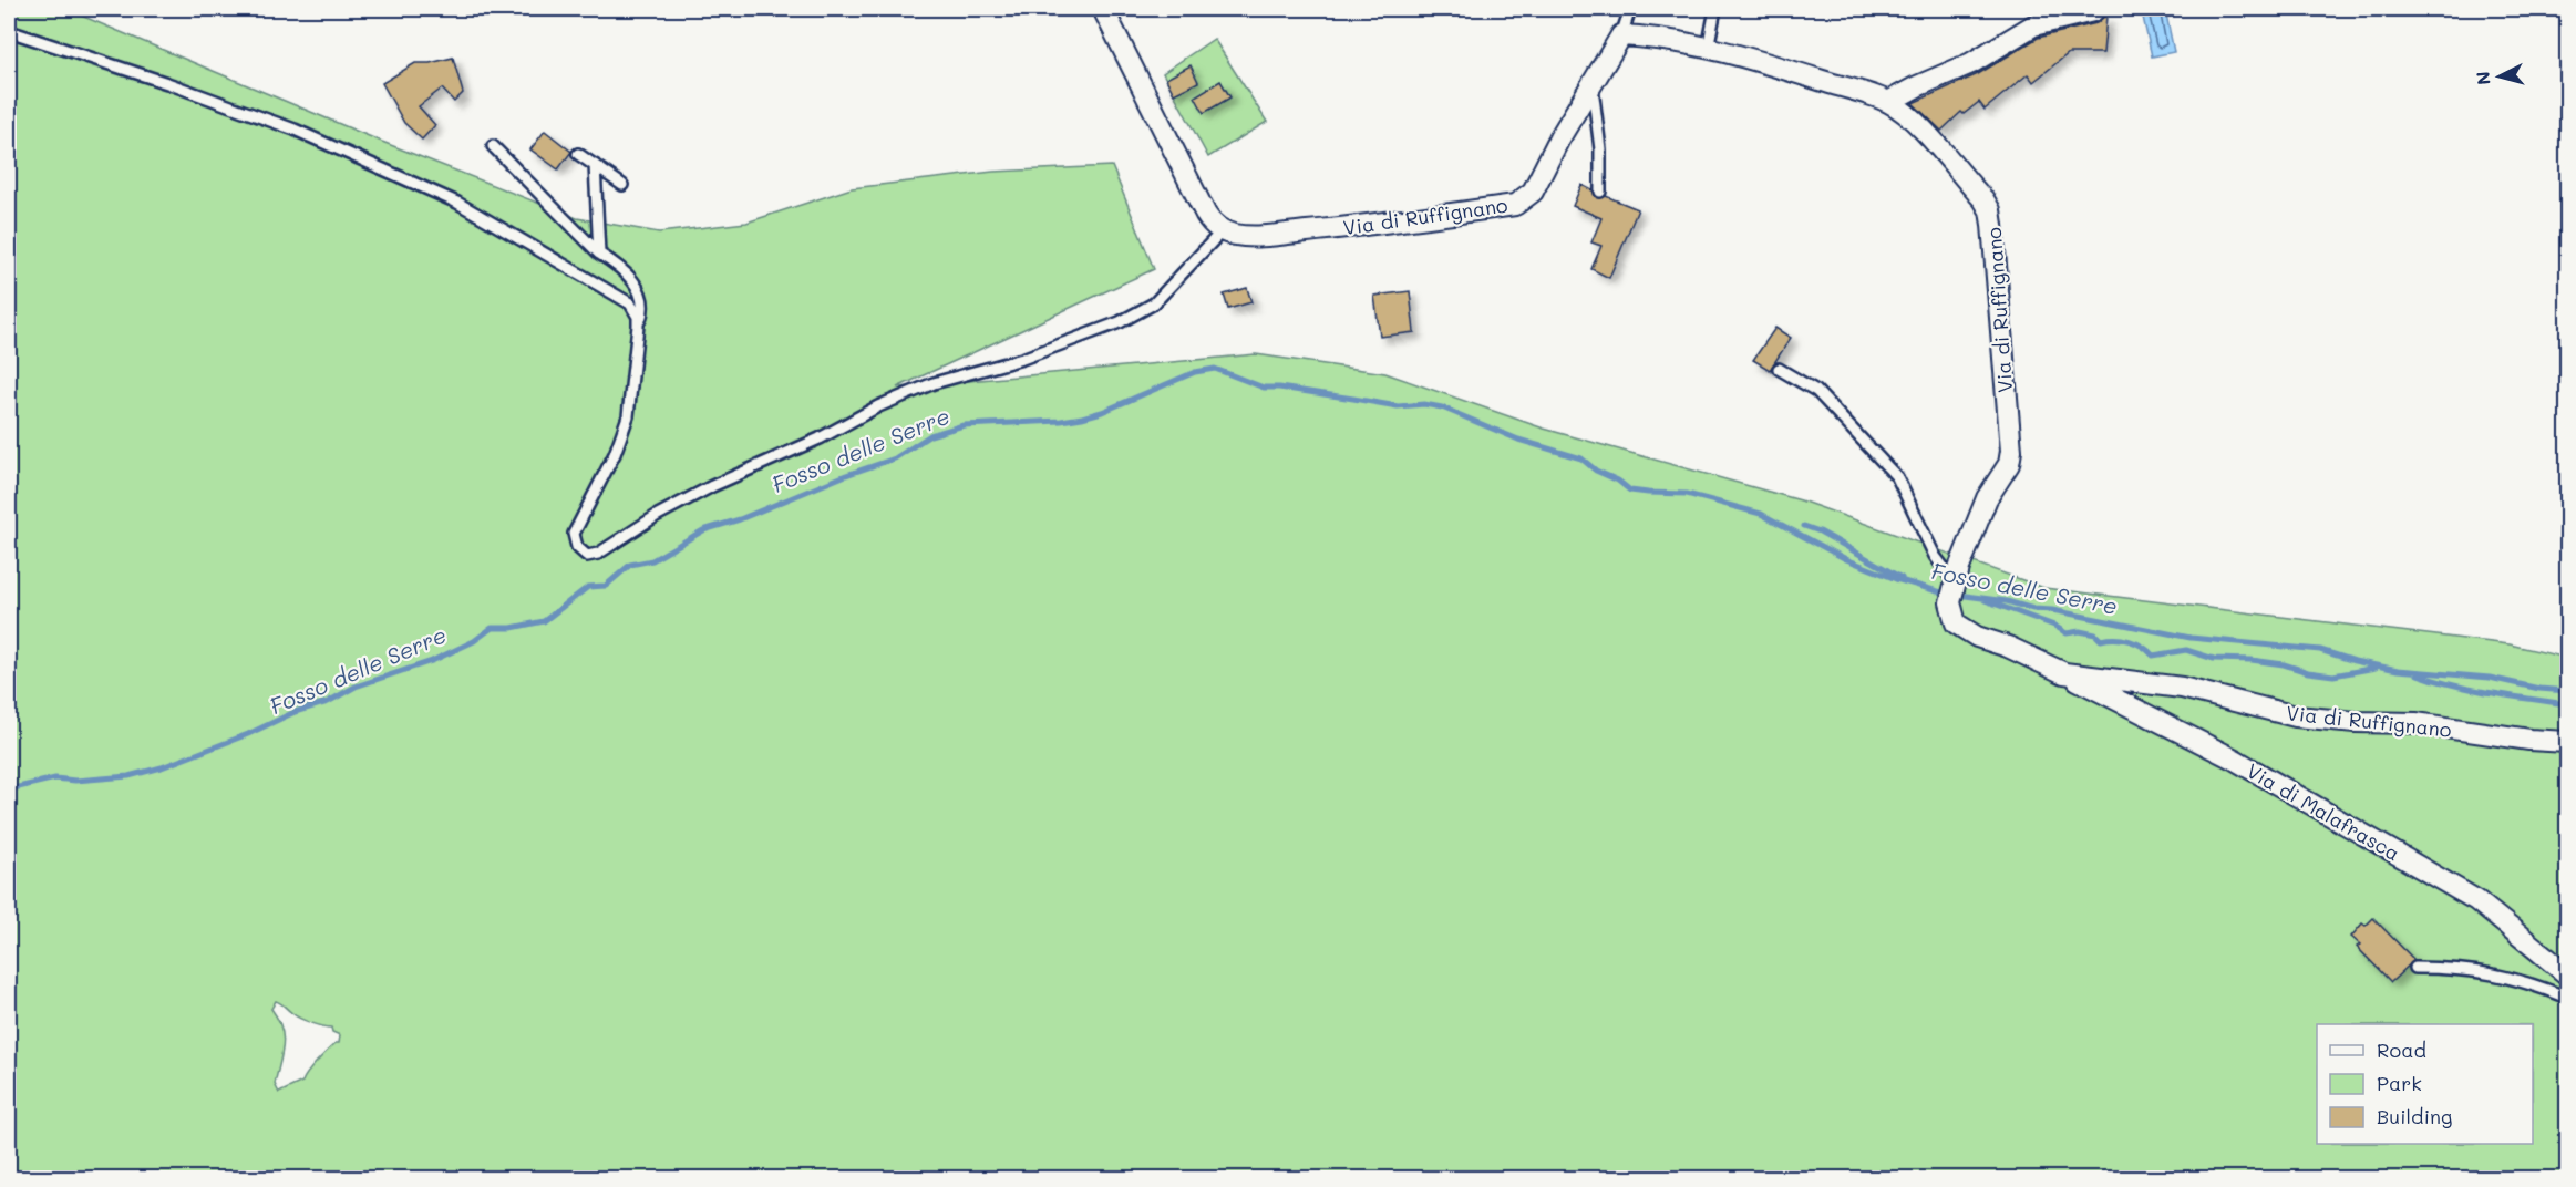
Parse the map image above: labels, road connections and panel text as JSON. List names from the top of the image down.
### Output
{
  "streets": {
    "street": ["Via di Ruffignano", "Via di Malafrasca"]
  },
  "crossings": [
    ["Via di Ruffignano", "Via di Malafrasca"]
  ],
  "water": ["Fosso delle Serre"],
  "legend": ["Road", "Park", "Building"],
  "north": "left"
}
